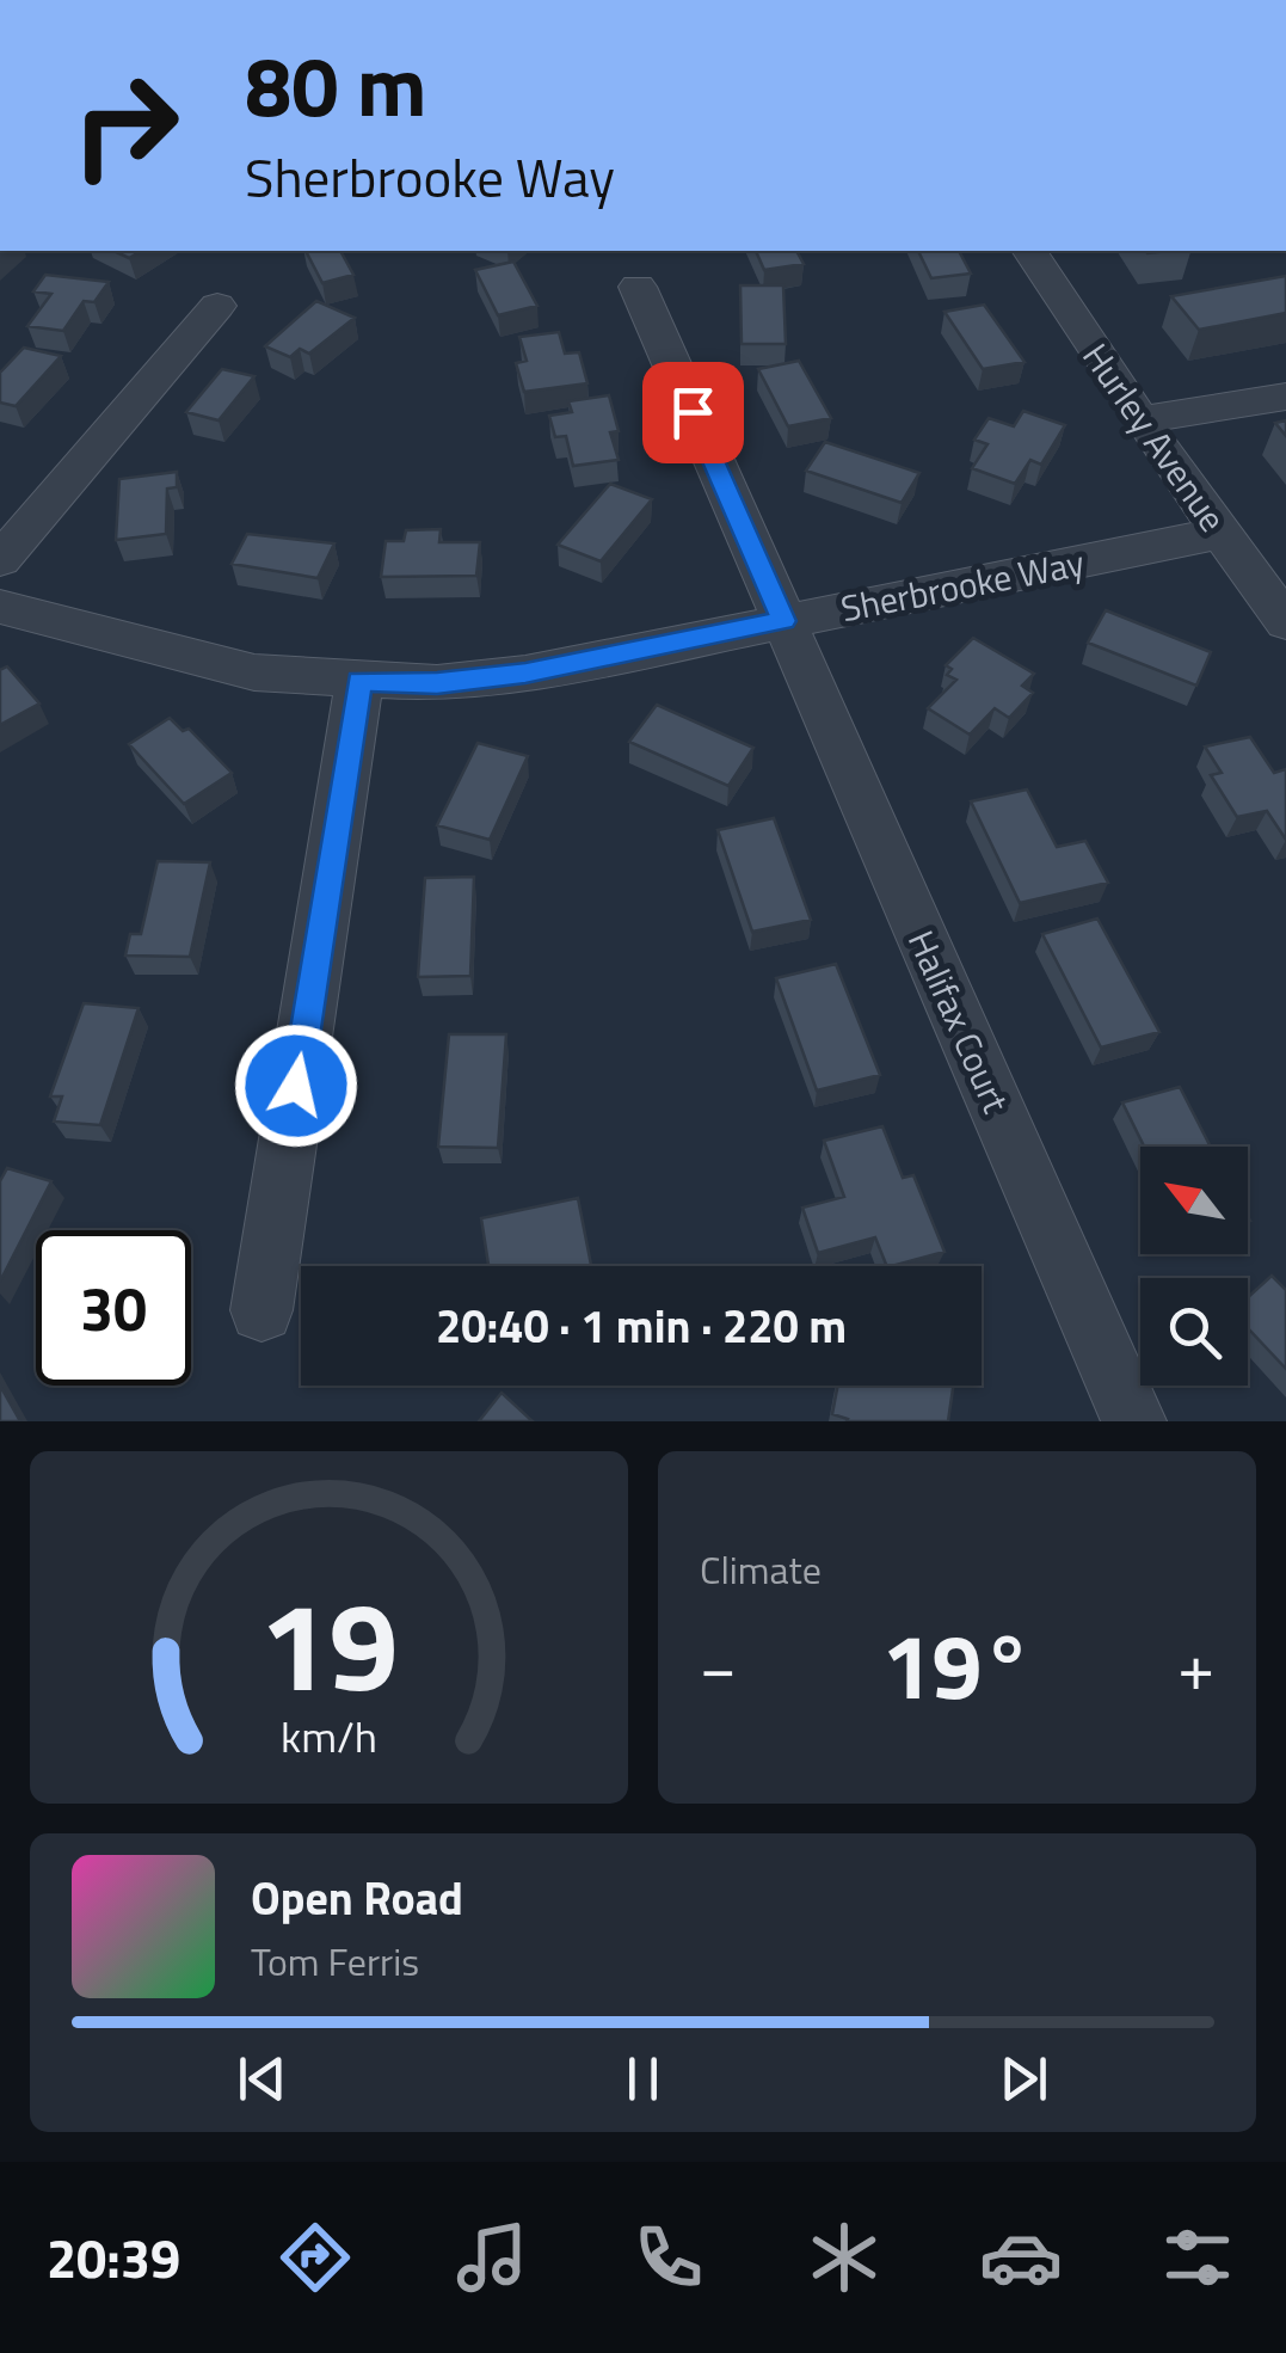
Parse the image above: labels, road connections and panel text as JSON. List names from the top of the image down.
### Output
{
  "streets": {
    "street": ["Hurley Avenue", "Sherbrooke Way", "Halifax Court"]
  },
  "crossings": [
    ["Hurley Avenue", "Sherbrooke Way"],
    ["Sherbrooke Way", "Halifax Court"]
  ],
  "north": "top left",
  "page": {
    "turn": ["80 m", "Sherbrooke Way"],
    "limit": "30",
    "trip": "20:40 · 1 min · 220 m",
    "tile": "Climate",
    "heat": ["−", "19°", "+"],
    "song": ["Open Road", "Tom Ferris"],
    "tabs": "20:39",
    "gauge": ["19", "km/h"]
  }
}
